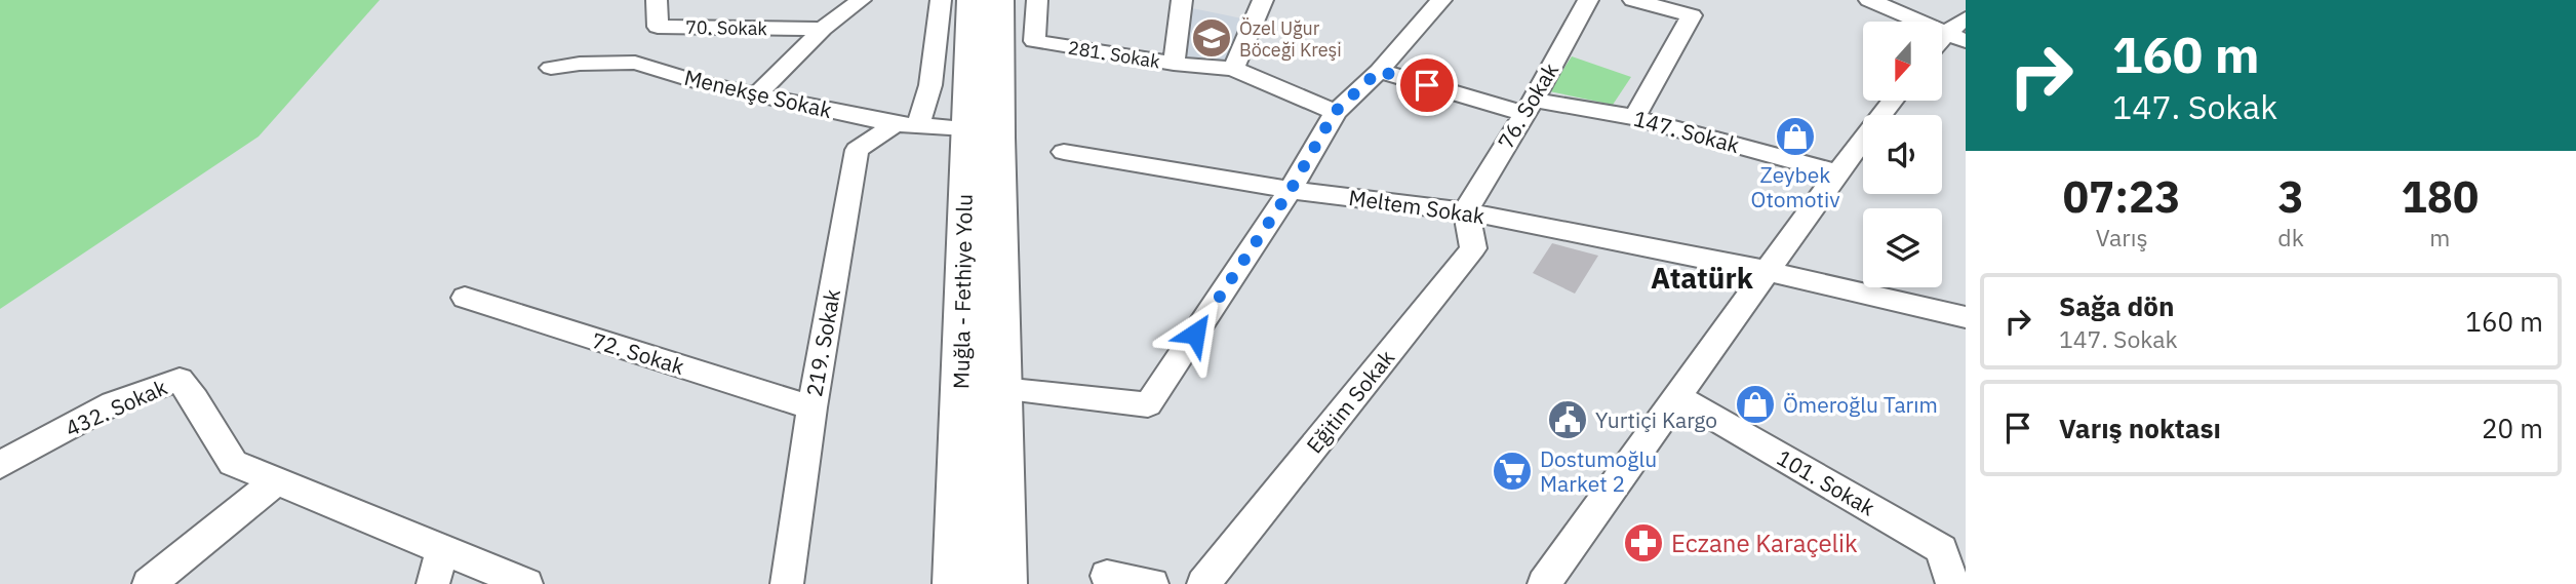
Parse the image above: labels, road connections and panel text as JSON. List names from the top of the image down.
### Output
{
  "streets": {
    "highway": ["Muğla - Fethiye Yolu"],
    "street": [
      "70. Sokak",
      "281. Sokak",
      "Menekşe Sokak",
      "76. Sokak",
      "147. Sokak",
      "Meltem Sokak",
      "219. Sokak",
      "72. Sokak",
      "Eğitim Sokak",
      "432. Sokak",
      "101. Sokak"
    ]
  },
  "crossings": [
    ["Menekşe Sokak", "Muğla - Fethiye Yolu"],
    ["Menekşe Sokak", "219. Sokak"],
    ["76. Sokak", "147. Sokak"],
    ["76. Sokak", "Meltem Sokak"],
    ["76. Sokak", "Eğitim Sokak"],
    ["Meltem Sokak", "Eğitim Sokak"],
    ["219. Sokak", "72. Sokak"]
  ],
  "districts": ["Atatürk"],
  "places": {
    "school or university": ["Özel Uğur Böceği Kreşi"],
    "shop": ["Zeybek Otomotiv", "Ömeroğlu Tarım"],
    "public building": ["Yurtiçi Kargo"],
    "supermarket": ["Dostumoğlu Market 2"],
    "pharmacy": ["Eczane Karaçelik"]
  },
  "north": "bottom",
  "page": {
    "turn": ["160 m", "147. Sokak"],
    "eta": [
      "07:23",
      "Varış",
      "3",
      "dk",
      "180",
      "m"
    ],
    "list": [
      {
        "name": "Sağa dön",
        "note": "147. Sokak",
        "value": "160 m"
      },
      {
        "name": "Varış noktası",
        "value": "20 m"
      }
    ]
  }
}
